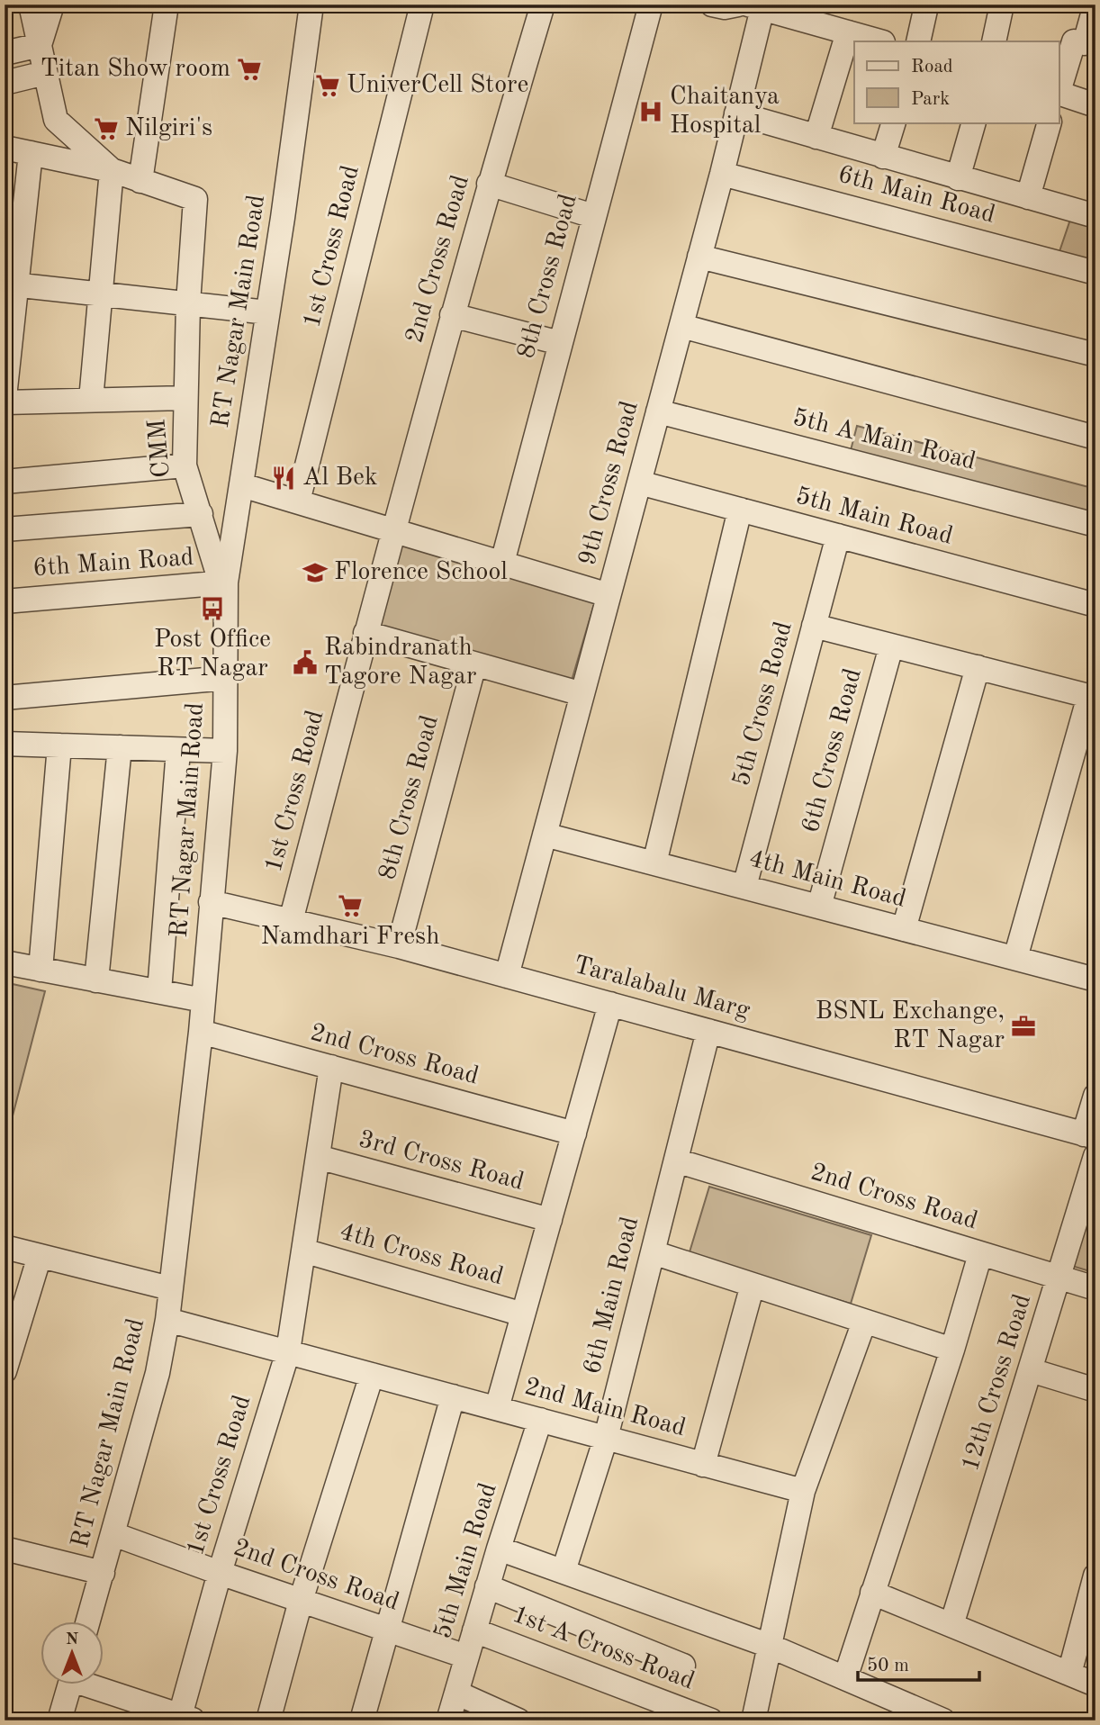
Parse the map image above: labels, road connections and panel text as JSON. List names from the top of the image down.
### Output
{
  "streets": {
    "street": [
      "6th Main Road",
      "1st Cross Road",
      "2nd Cross Road",
      "8th Cross Road",
      "RT Nagar Main Road",
      "5th A Main Road",
      "CMM",
      "9th Cross Road",
      "5th Main Road",
      "5th Cross Road",
      "6th Cross Road",
      "4th Main Road",
      "Taralabalu Marg",
      "3rd Cross Road",
      "4th Cross Road",
      "12th Cross Road",
      "2nd Main Road",
      "1st A Cross Road"
    ]
  },
  "crossings": [
    ["6th Main Road", "2nd Cross Road"],
    ["6th Main Road", "RT Nagar Main Road"],
    ["6th Main Road", "CMM"],
    ["6th Main Road", "9th Cross Road"],
    ["6th Main Road", "Taralabalu Marg"],
    ["6th Main Road", "2nd Main Road"],
    ["1st Cross Road", "2nd Cross Road"],
    ["1st Cross Road", "Taralabalu Marg"],
    ["1st Cross Road", "3rd Cross Road"],
    ["1st Cross Road", "4th Cross Road"],
    ["1st Cross Road", "2nd Main Road"],
    ["2nd Cross Road", "RT Nagar Main Road"],
    ["2nd Cross Road", "5th Main Road"],
    ["2nd Cross Road", "12th Cross Road"],
    ["8th Cross Road", "Taralabalu Marg"],
    ["RT Nagar Main Road", "CMM"],
    ["RT Nagar Main Road", "Taralabalu Marg"],
    ["RT Nagar Main Road", "2nd Main Road"],
    ["5th A Main Road", "9th Cross Road"],
    ["9th Cross Road", "5th Main Road"],
    ["9th Cross Road", "4th Main Road"],
    ["9th Cross Road", "Taralabalu Marg"],
    ["5th Main Road", "5th Cross Road"],
    ["5th Main Road", "2nd Main Road"],
    ["5th Main Road", "1st A Cross Road"],
    ["5th Cross Road", "4th Main Road"],
    ["6th Cross Road", "4th Main Road"]
  ],
  "places": {
    "supermarket": [
      "Titan Show room",
      "UniverCell Store",
      "Nilgiri's",
      "Namdhari Fresh"
    ],
    "hospital": ["Chaitanya Hospital"],
    "restaurant": ["Al Bek"],
    "school or university": ["Florence School"],
    "bus stop": ["Post Office RT Nagar"],
    "public building": ["Rabindranath Tagore Nagar"],
    "office": ["BSNL Exchange, RT Nagar"]
  },
  "legend": ["Road", "Park"],
  "scale_bar": "50 m",
  "north": "top"
}
